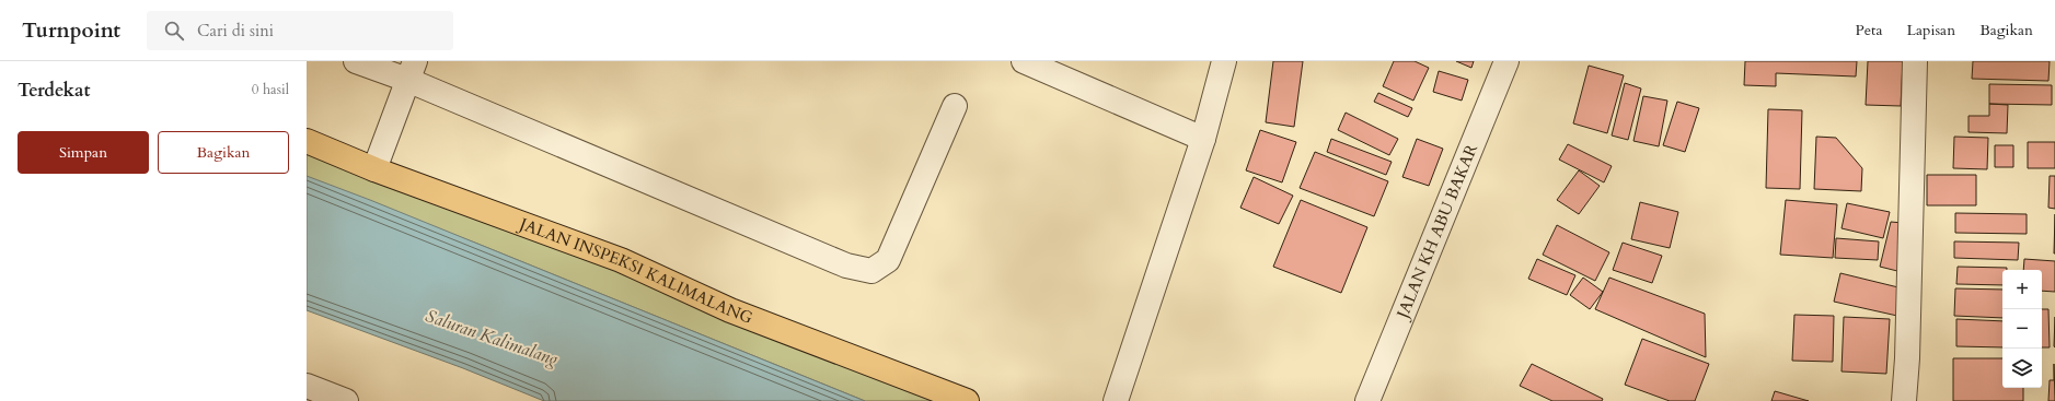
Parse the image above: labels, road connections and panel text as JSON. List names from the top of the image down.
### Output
{
  "streets": {
    "main road": ["JALAN INSPEKSI KALIMALANG"],
    "street": ["JALAN KH ABU BAKAR"]
  },
  "water": ["Saluran Kalimalang"],
  "page": {
    "header": "Turnpoint",
    "search": "Cari di sini",
    "nav": ["Peta", "Lapisan", "Bagikan"],
    "heading": ["Terdekat", "0 hasil"],
    "buttons": ["Simpan", "Bagikan"],
    "map_buttons": ["+", "−"]
  }
}
